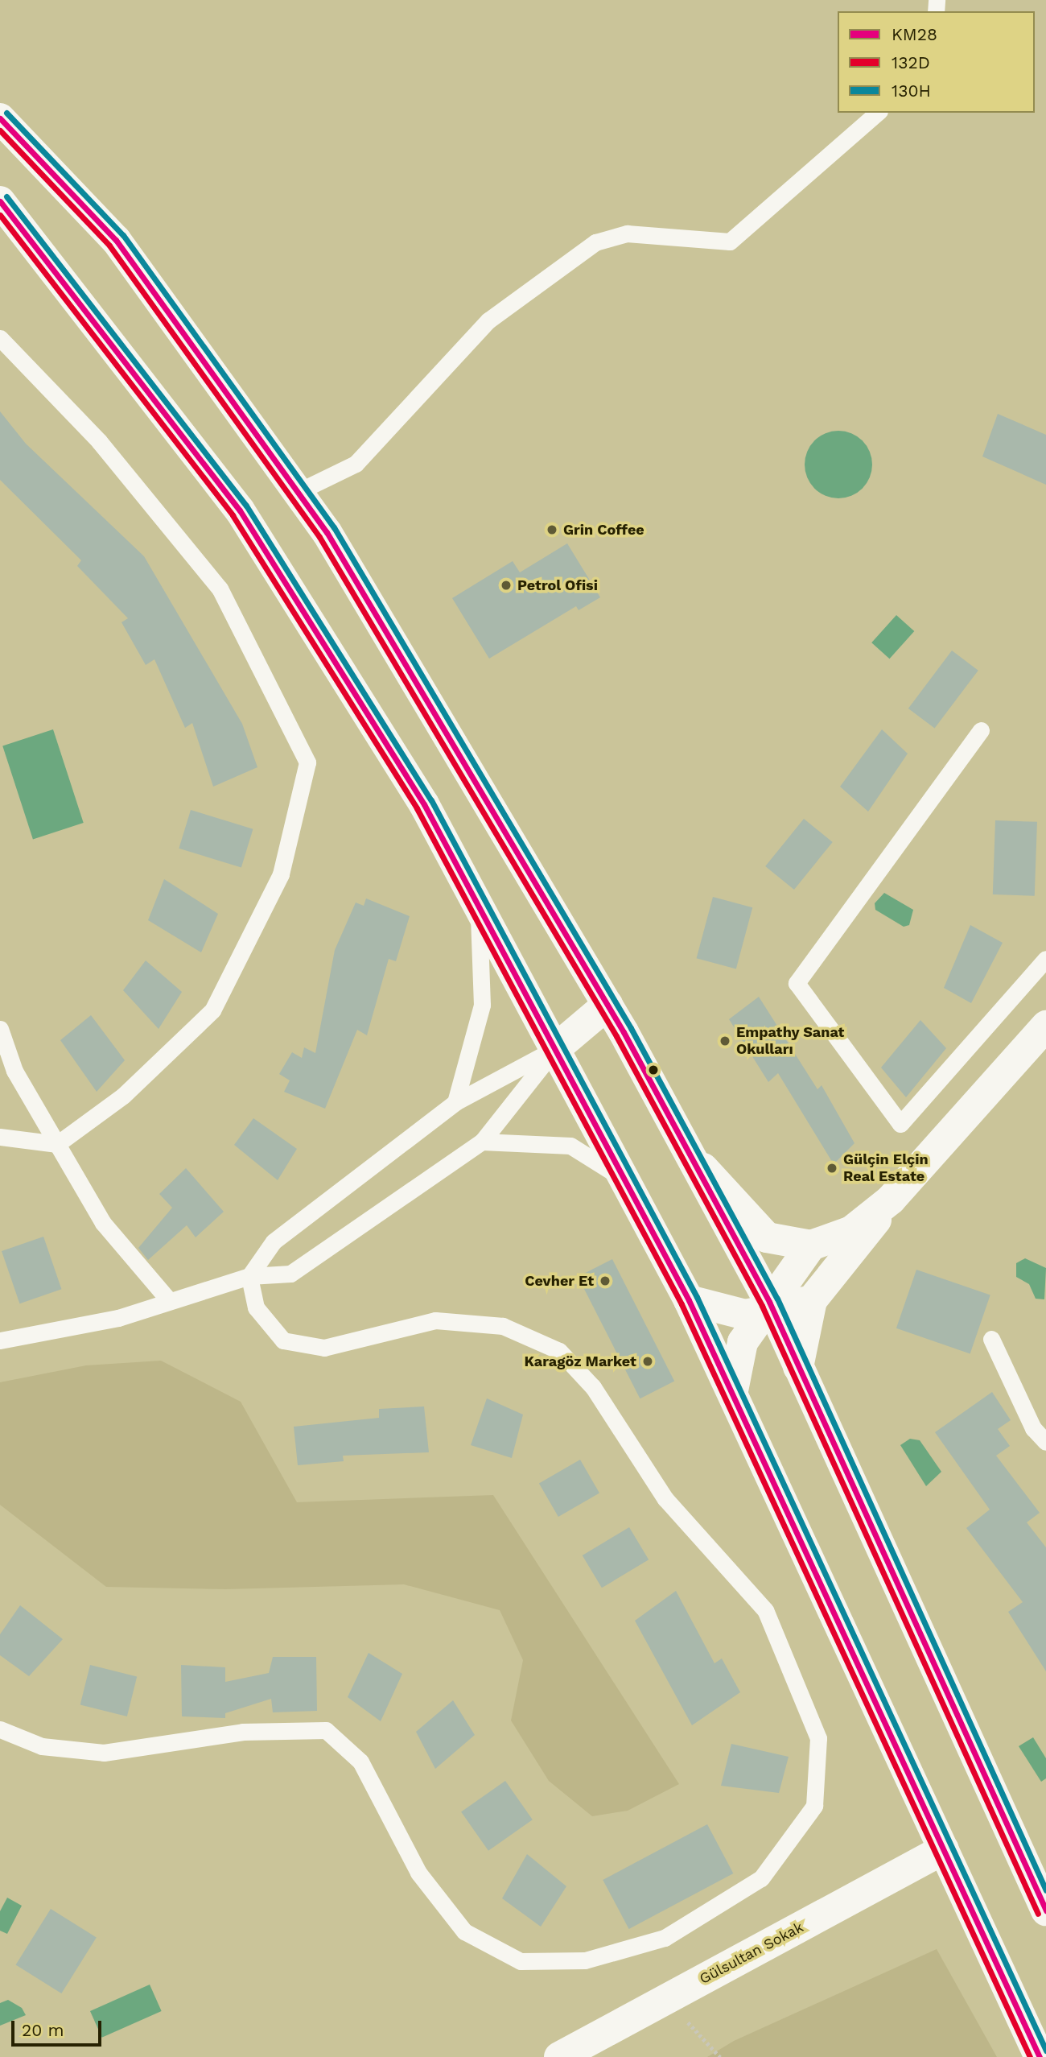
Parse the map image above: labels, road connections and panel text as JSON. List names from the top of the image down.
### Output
{
  "streets": {
    "main road": ["Gülsultan Sokak"]
  },
  "places": [
    "Grin Coffee",
    "Petrol Ofisi",
    "Empathy Sanat Okulları",
    "Gülçin Elçin Real Estate",
    "Cevher Et",
    "Karagöz Market"
  ],
  "lines": ["transit line 130H", "transit line KM28", "transit line 132D"],
  "legend": ["KM28", "132D", "130H"],
  "scale_bar": "20 m"
}
